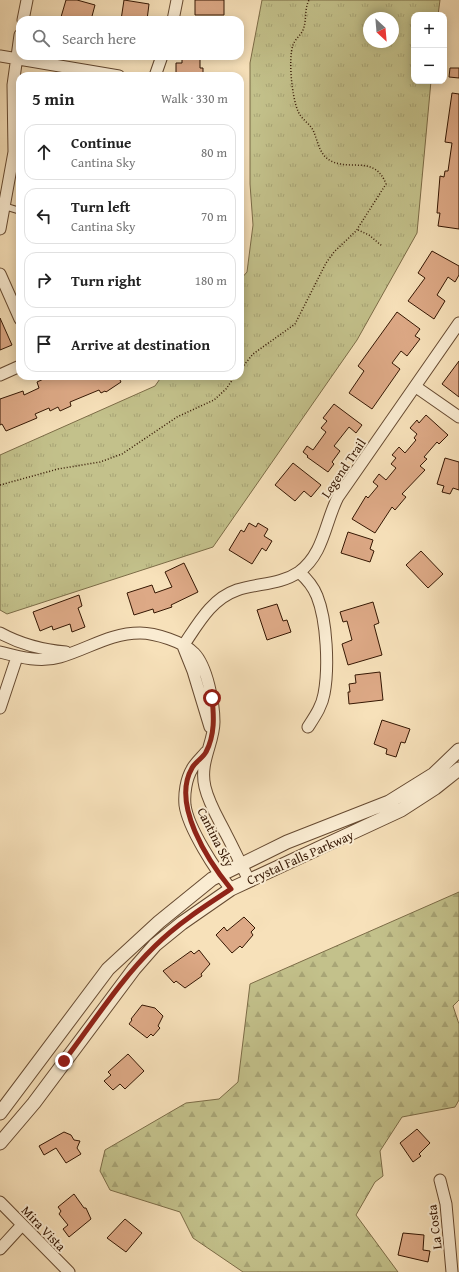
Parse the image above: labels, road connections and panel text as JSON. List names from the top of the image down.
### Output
{
  "streets": {
    "street": [
      "Legend Trail",
      "Cantina Sky",
      "Crystal Falls Parkway",
      "La Costa",
      "Mira Vista"
    ]
  },
  "crossings": [
    ["Legend Trail", "Cantina Sky"],
    ["Cantina Sky", "Crystal Falls Parkway"]
  ],
  "north": "bottom right",
  "page": {
    "map_buttons": ["+", "−"],
    "search": "Search here",
    "heading": ["5 min", "Walk · 330 m"],
    "list": [
      ["Continue", "Cantina Sky", "80 m"],
      ["Turn left", "Cantina Sky", "70 m"],
      ["Turn right", "180 m"],
      "Arrive at destination"
    ]
  }
}
